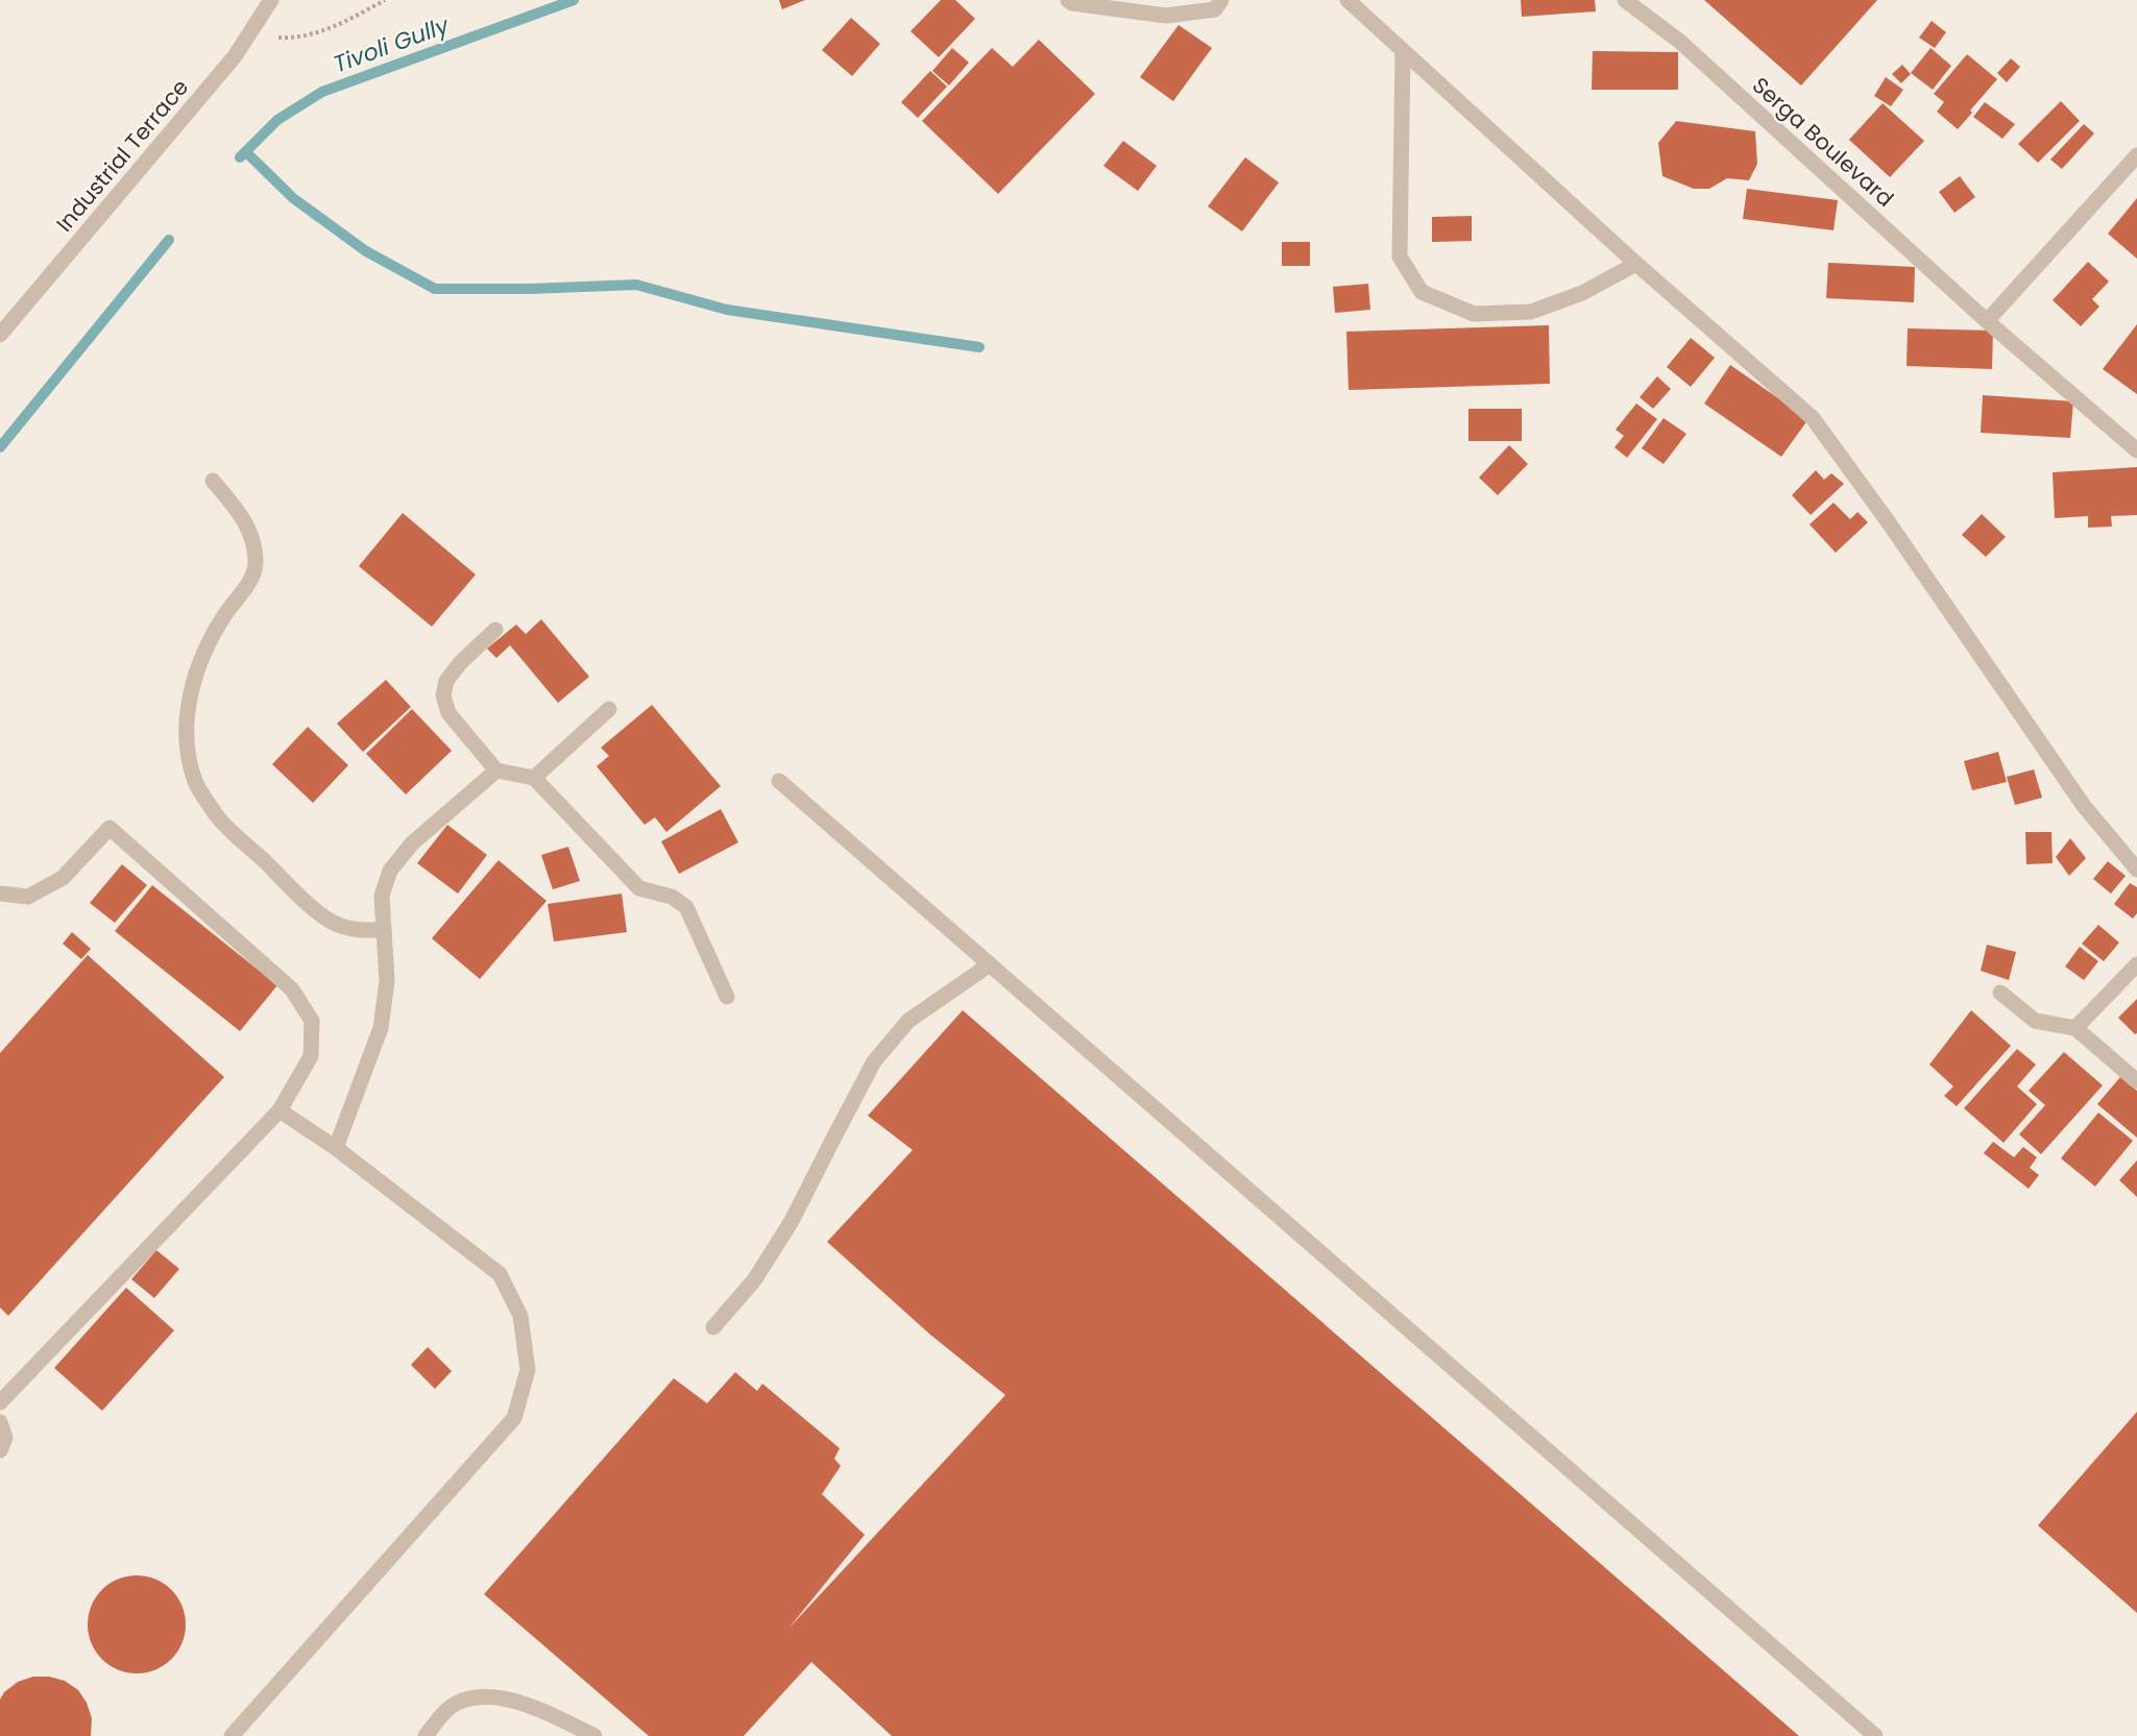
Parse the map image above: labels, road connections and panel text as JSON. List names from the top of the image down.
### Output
{
  "streets": {
    "street": ["Serga Boulevard", "Industrial Terrace"]
  },
  "water": ["Tivoli Gully"]
}
